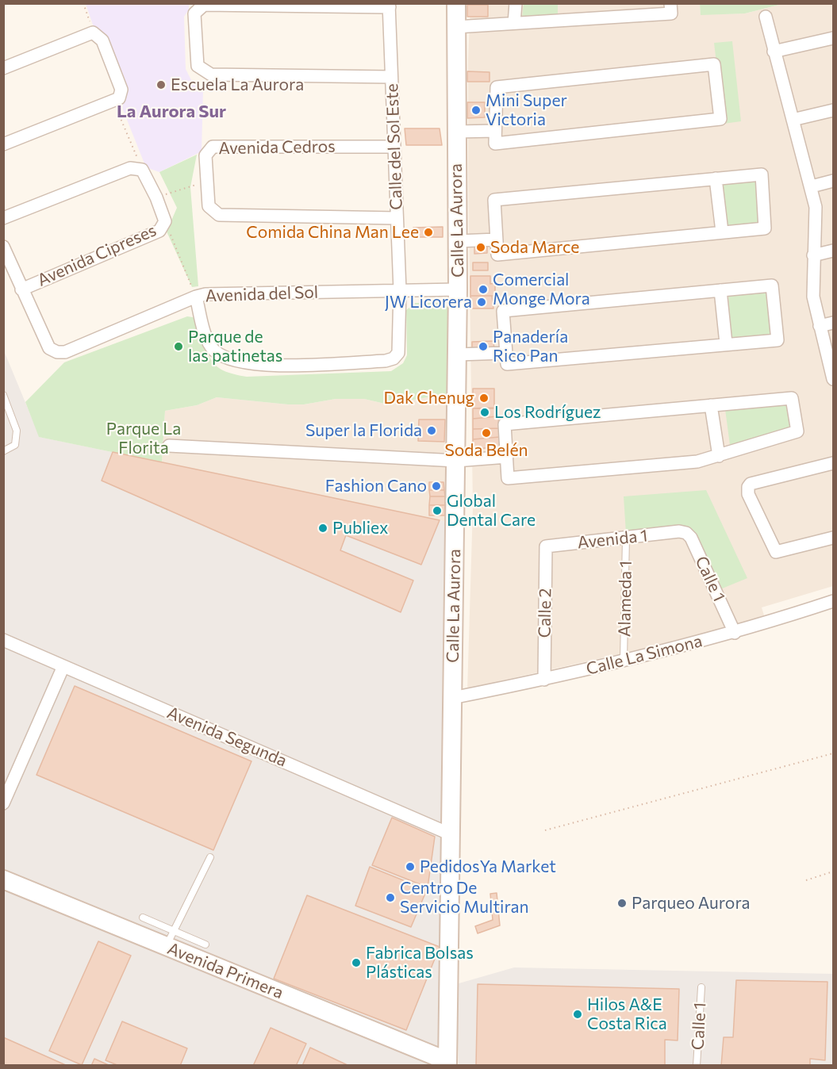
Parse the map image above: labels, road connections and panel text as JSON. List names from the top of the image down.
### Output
{
  "streets": {
    "street": [
      "Calle del Sol Este",
      "Avenida Cedros",
      "Calle La Aurora",
      "Avenida Cipreses",
      "Avenida del Sol",
      "Avenida 1",
      "Calle 1",
      "Calle 2",
      "Calle La Simona",
      "Avenida Segunda",
      "Avenida Primera"
    ],
    "lane": ["Alameda 1"]
  },
  "crossings": [
    ["Calle del Sol Este", "Avenida Cedros"],
    ["Calle del Sol Este", "Avenida del Sol"],
    ["Calle La Aurora", "Avenida del Sol"],
    ["Calle La Aurora", "Calle La Simona"],
    ["Calle La Aurora", "Avenida Segunda"],
    ["Calle La Aurora", "Avenida Primera"],
    ["Avenida Cipreses", "Avenida del Sol"],
    ["Avenida 1", "Calle 1"],
    ["Avenida 1", "Alameda 1"],
    ["Avenida 1", "Calle 2"],
    ["Calle 1", "Calle La Simona"],
    ["Alameda 1", "Calle La Simona"],
    ["Calle 2", "Calle La Simona"]
  ],
  "districts": ["La Aurora Sur"],
  "parks": ["Parque La Florita"],
  "places": [
    "Escuela La Aurora",
    "Mini Super Victoria",
    "Comida China Man Lee",
    "Soda Marce",
    "Comercial Monge Mora",
    "JW Licorera",
    "Parque de las patinetas",
    "Panadería Rico Pan",
    "Dak Chenug",
    "Los Rodríguez",
    "Super la Florida",
    "Soda Belén",
    "Fashion Cano",
    "Global Dental Care",
    "Publiex",
    "PedidosYa Market",
    "Centro De Servicio Multiran",
    "Parqueo Aurora",
    "Fabrica Bolsas Plásticas",
    "Hilos A&E Costa Rica"
  ]
}
